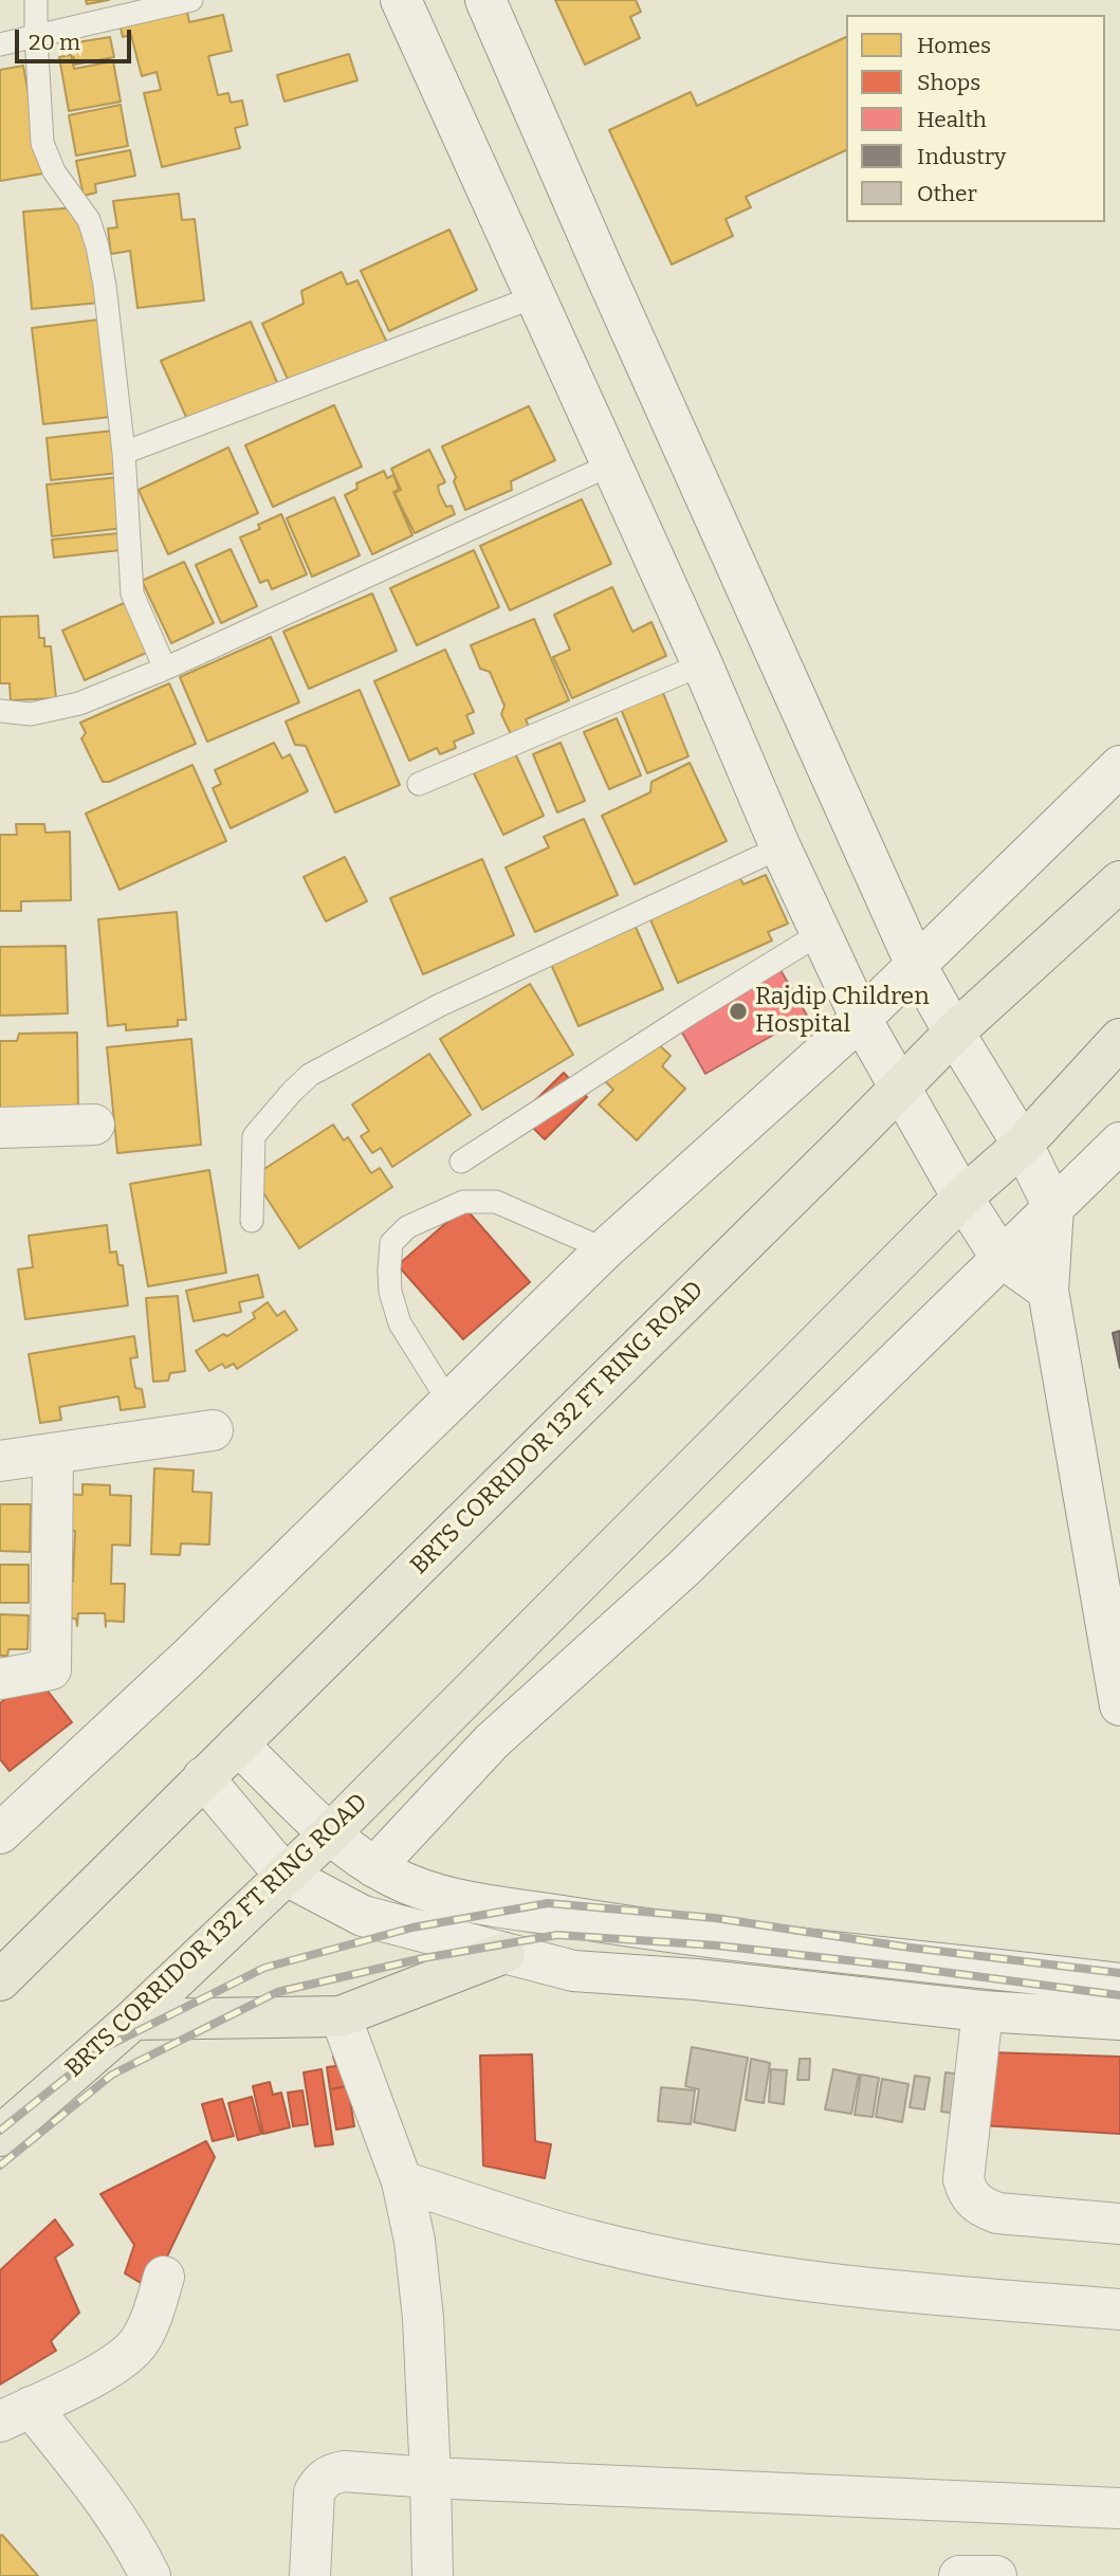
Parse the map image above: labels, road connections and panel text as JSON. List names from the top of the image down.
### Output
{
  "streets": {
    "main road": ["BRTS CORRIDOR 132 FT RING ROAD"]
  },
  "places": ["Rajdip Children Hospital"],
  "legend": [
    "Homes",
    "Shops",
    "Health",
    "Industry",
    "Other"
  ],
  "scale_bar": "20 m"
}
